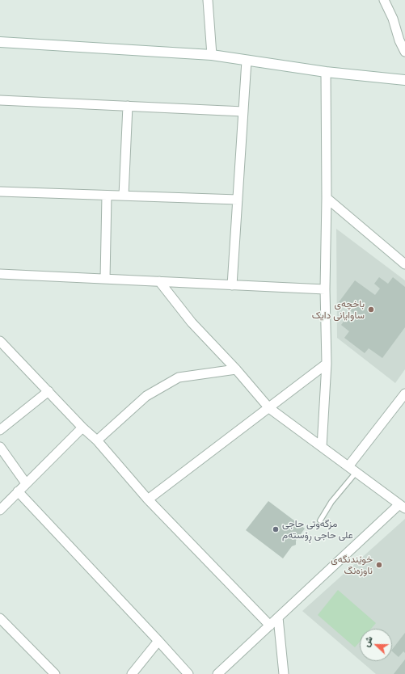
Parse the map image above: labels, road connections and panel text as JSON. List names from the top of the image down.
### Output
{
  "places": ["باخچەی ساوایانی دایک", "مزگەوتی حاجی علی حاجی ڕۆستەم", "خوێندنگەی ناوزەنگ"],
  "north": "left"
}
